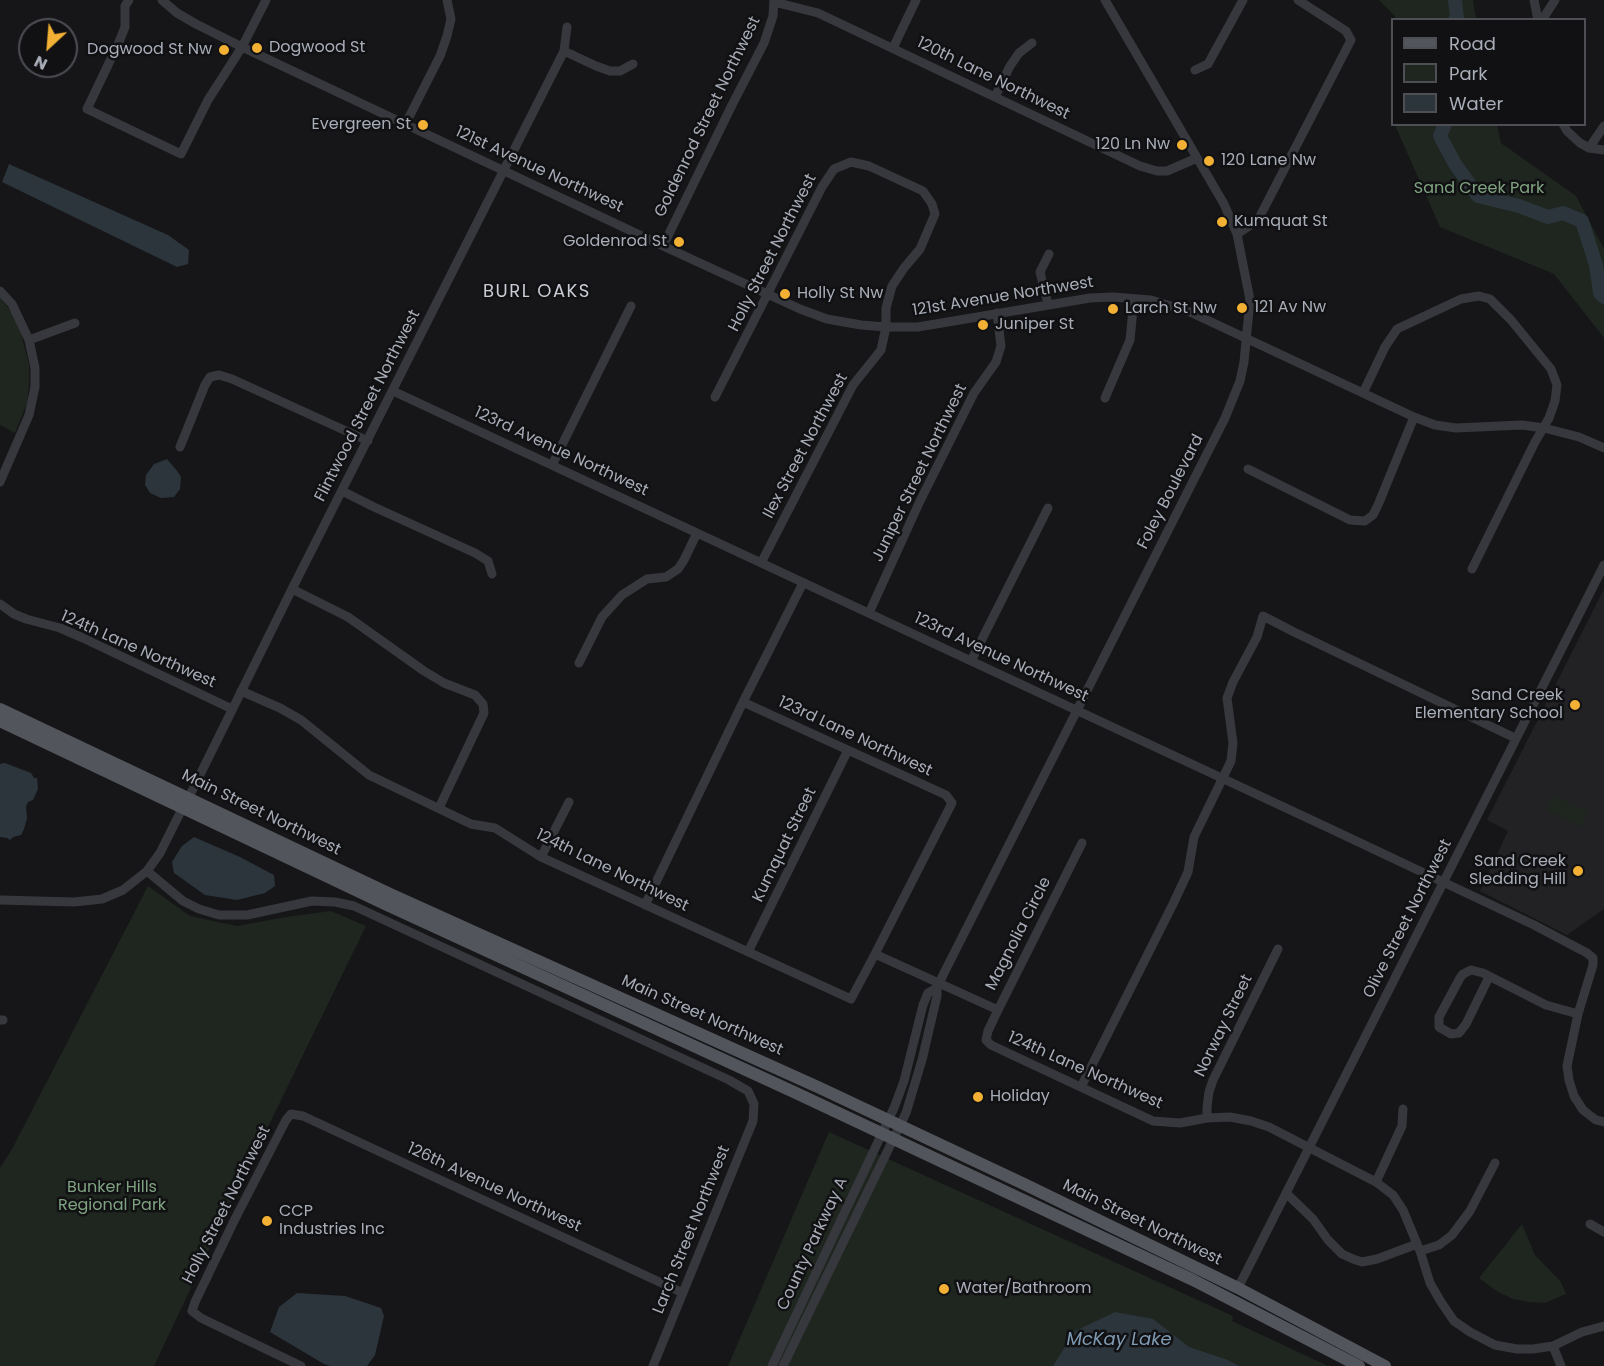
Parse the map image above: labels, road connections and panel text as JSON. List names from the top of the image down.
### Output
{
  "streets": {
    "main road": ["Main Street Northwest"],
    "street": [
      "120th Lane Northwest",
      "Goldenrod Street Northwest",
      "121st Avenue Northwest",
      "Holly Street Northwest",
      "Flintwood Street Northwest",
      "Ilex Street Northwest",
      "123rd Avenue Northwest",
      "Juniper Street Northwest",
      "Foley Boulevard",
      "124th Lane Northwest",
      "123rd Lane Northwest",
      "Kumquat Street",
      "Olive Street Northwest",
      "Magnolia Circle",
      "Norway Street",
      "126th Avenue Northwest",
      "Larch Street Northwest",
      "County Parkway A"
    ]
  },
  "crossings": [
    ["120th Lane Northwest", "Goldenrod Street Northwest"],
    ["120th Lane Northwest", "Foley Boulevard"],
    ["Goldenrod Street Northwest", "121st Avenue Northwest"],
    ["121st Avenue Northwest", "Holly Street Northwest"],
    ["121st Avenue Northwest", "Flintwood Street Northwest"],
    ["121st Avenue Northwest", "Ilex Street Northwest"],
    ["121st Avenue Northwest", "Juniper Street Northwest"],
    ["121st Avenue Northwest", "Foley Boulevard"],
    ["Holly Street Northwest", "Ilex Street Northwest"],
    ["Holly Street Northwest", "126th Avenue Northwest"],
    ["Flintwood Street Northwest", "123rd Avenue Northwest"],
    ["Flintwood Street Northwest", "124th Lane Northwest"],
    ["Flintwood Street Northwest", "Main Street Northwest"],
    ["Flintwood Street Northwest", "Larch Street Northwest"],
    ["Ilex Street Northwest", "123rd Avenue Northwest"],
    ["123rd Avenue Northwest", "Juniper Street Northwest"],
    ["123rd Avenue Northwest", "Foley Boulevard"],
    ["123rd Avenue Northwest", "Olive Street Northwest"],
    ["Foley Boulevard", "124th Lane Northwest"],
    ["Foley Boulevard", "Main Street Northwest"],
    ["Foley Boulevard", "County Parkway A"],
    ["124th Lane Northwest", "123rd Lane Northwest"],
    ["124th Lane Northwest", "Kumquat Street"],
    ["124th Lane Northwest", "Olive Street Northwest"],
    ["124th Lane Northwest", "Magnolia Circle"],
    ["124th Lane Northwest", "Norway Street"],
    ["123rd Lane Northwest", "Kumquat Street"],
    ["Main Street Northwest", "Olive Street Northwest"],
    ["Main Street Northwest", "County Parkway A"],
    ["126th Avenue Northwest", "Larch Street Northwest"]
  ],
  "districts": ["BURL OAKS"],
  "water": ["McKay Lake"],
  "parks": ["Sand Creek Park", "Bunker Hills Regional Park"],
  "places": [
    "Dogwood St",
    "Dogwood St Nw",
    "Evergreen St",
    "120 Ln Nw",
    "120 Lane Nw",
    "Kumquat St",
    "Goldenrod St",
    "Holly St Nw",
    "121 Av Nw",
    "Larch St Nw",
    "Juniper St",
    "Sand Creek Elementary School",
    "Sand Creek Sledding Hill",
    "Holiday",
    "CCP Industries Inc",
    "Water/Bathroom"
  ],
  "legend": ["Road", "Park", "Water"],
  "north": "bottom left"
}
